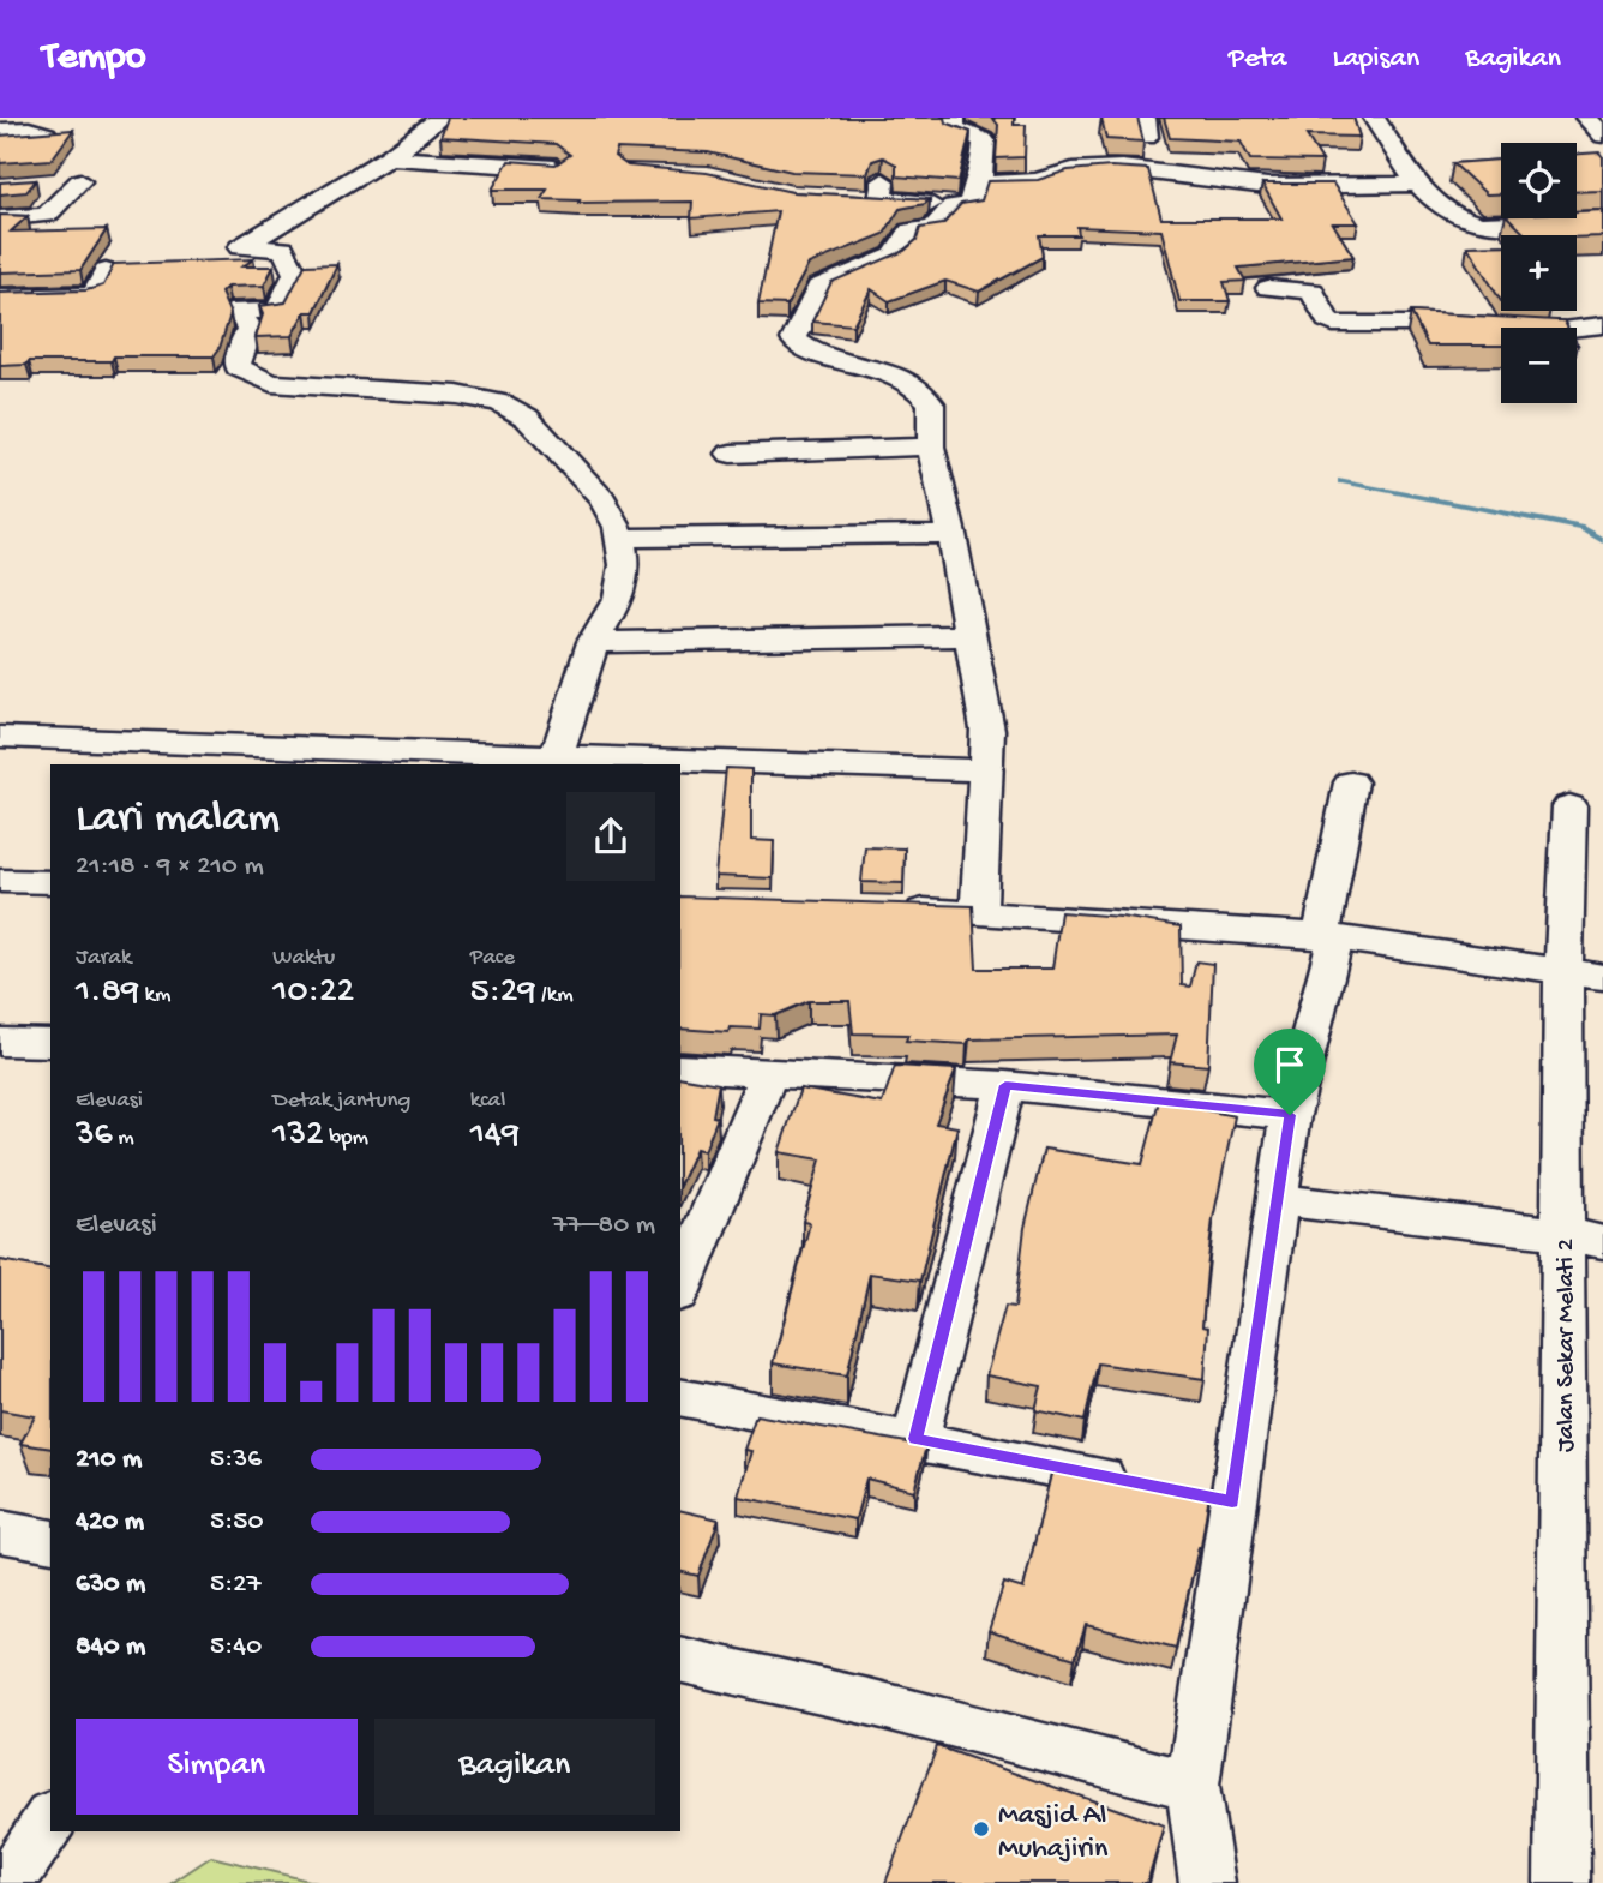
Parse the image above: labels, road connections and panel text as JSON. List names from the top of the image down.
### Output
{
  "streets": {
    "street": ["Jalan Sekar Melati 2"]
  },
  "places": ["Masjid Al Muhajirin"],
  "page": {
    "header": "Tempo",
    "nav": ["Peta", "Lapisan", "Bagikan"],
    "map_buttons": ["+", "−"],
    "heading": ["Lari malam", "21:18 · 9 × 210 m"],
    "stats": [
      ["Jarak", "1.89 km"],
      ["Waktu", "10:22"],
      ["Pace", "5:29 /km"],
      ["Elevasi", "36 m"],
      ["Detak jantung", "132 bpm"],
      ["kcal", "149"]
    ],
    "chart": ["Elevasi", "77–80 m"],
    "list": [
      {
        "name": "210 m",
        "note": "5:36"
      },
      {
        "name": "420 m",
        "note": "5:50"
      },
      {
        "name": "630 m",
        "note": "5:27"
      },
      {
        "name": "840 m",
        "note": "5:40"
      }
    ],
    "buttons": ["Simpan", "Bagikan"]
  }
}
